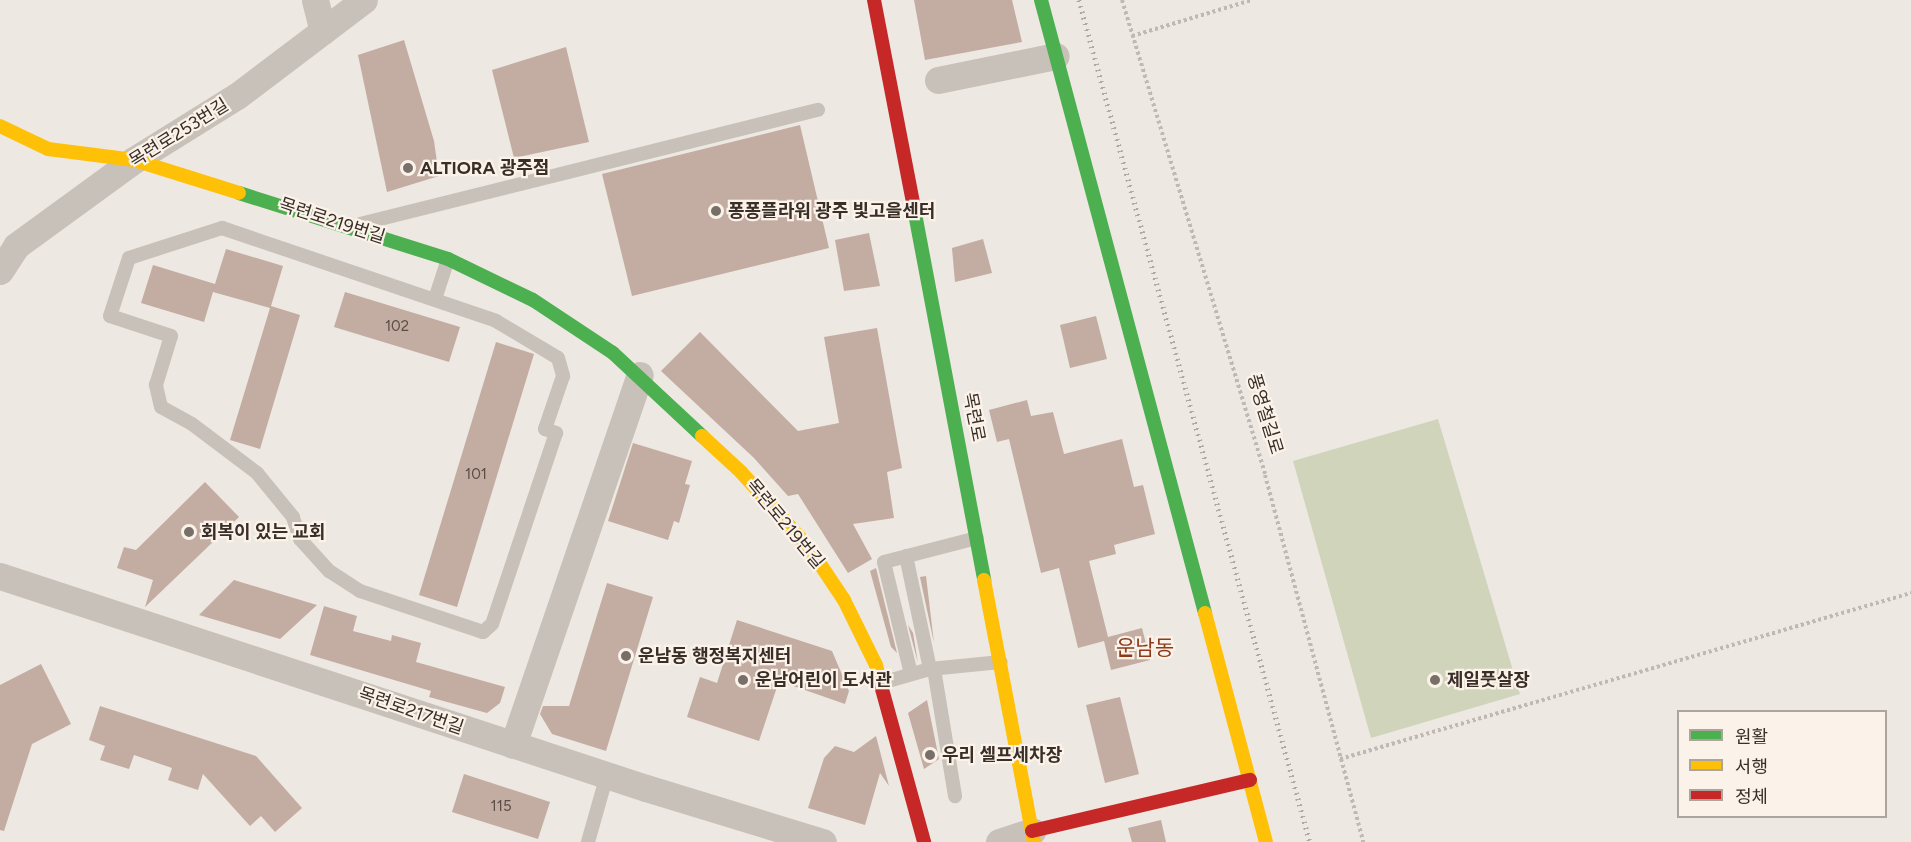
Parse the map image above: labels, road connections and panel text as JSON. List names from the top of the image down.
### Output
{
  "streets": {
    "street": [
      "목련로253번길",
      "목련로219번길",
      "목련로",
      "목련로217번길"
    ],
    "path": ["풍영철길로"]
  },
  "crossings": [
    ["목련로253번길", "목련로219번길"]
  ],
  "districts": ["운남동"],
  "places": [
    "ALTIORA 광주점",
    "퐁퐁플라워 광주 빛고을센터",
    "회복이 있는 교회",
    "운남동 행정복지센터",
    "운남어린이 도서관",
    "제일풋살장",
    "우리 셀프세차장"
  ],
  "house_numbers": ["102", "101", "115"],
  "legend": ["원활", "서행", "정체"]
}
